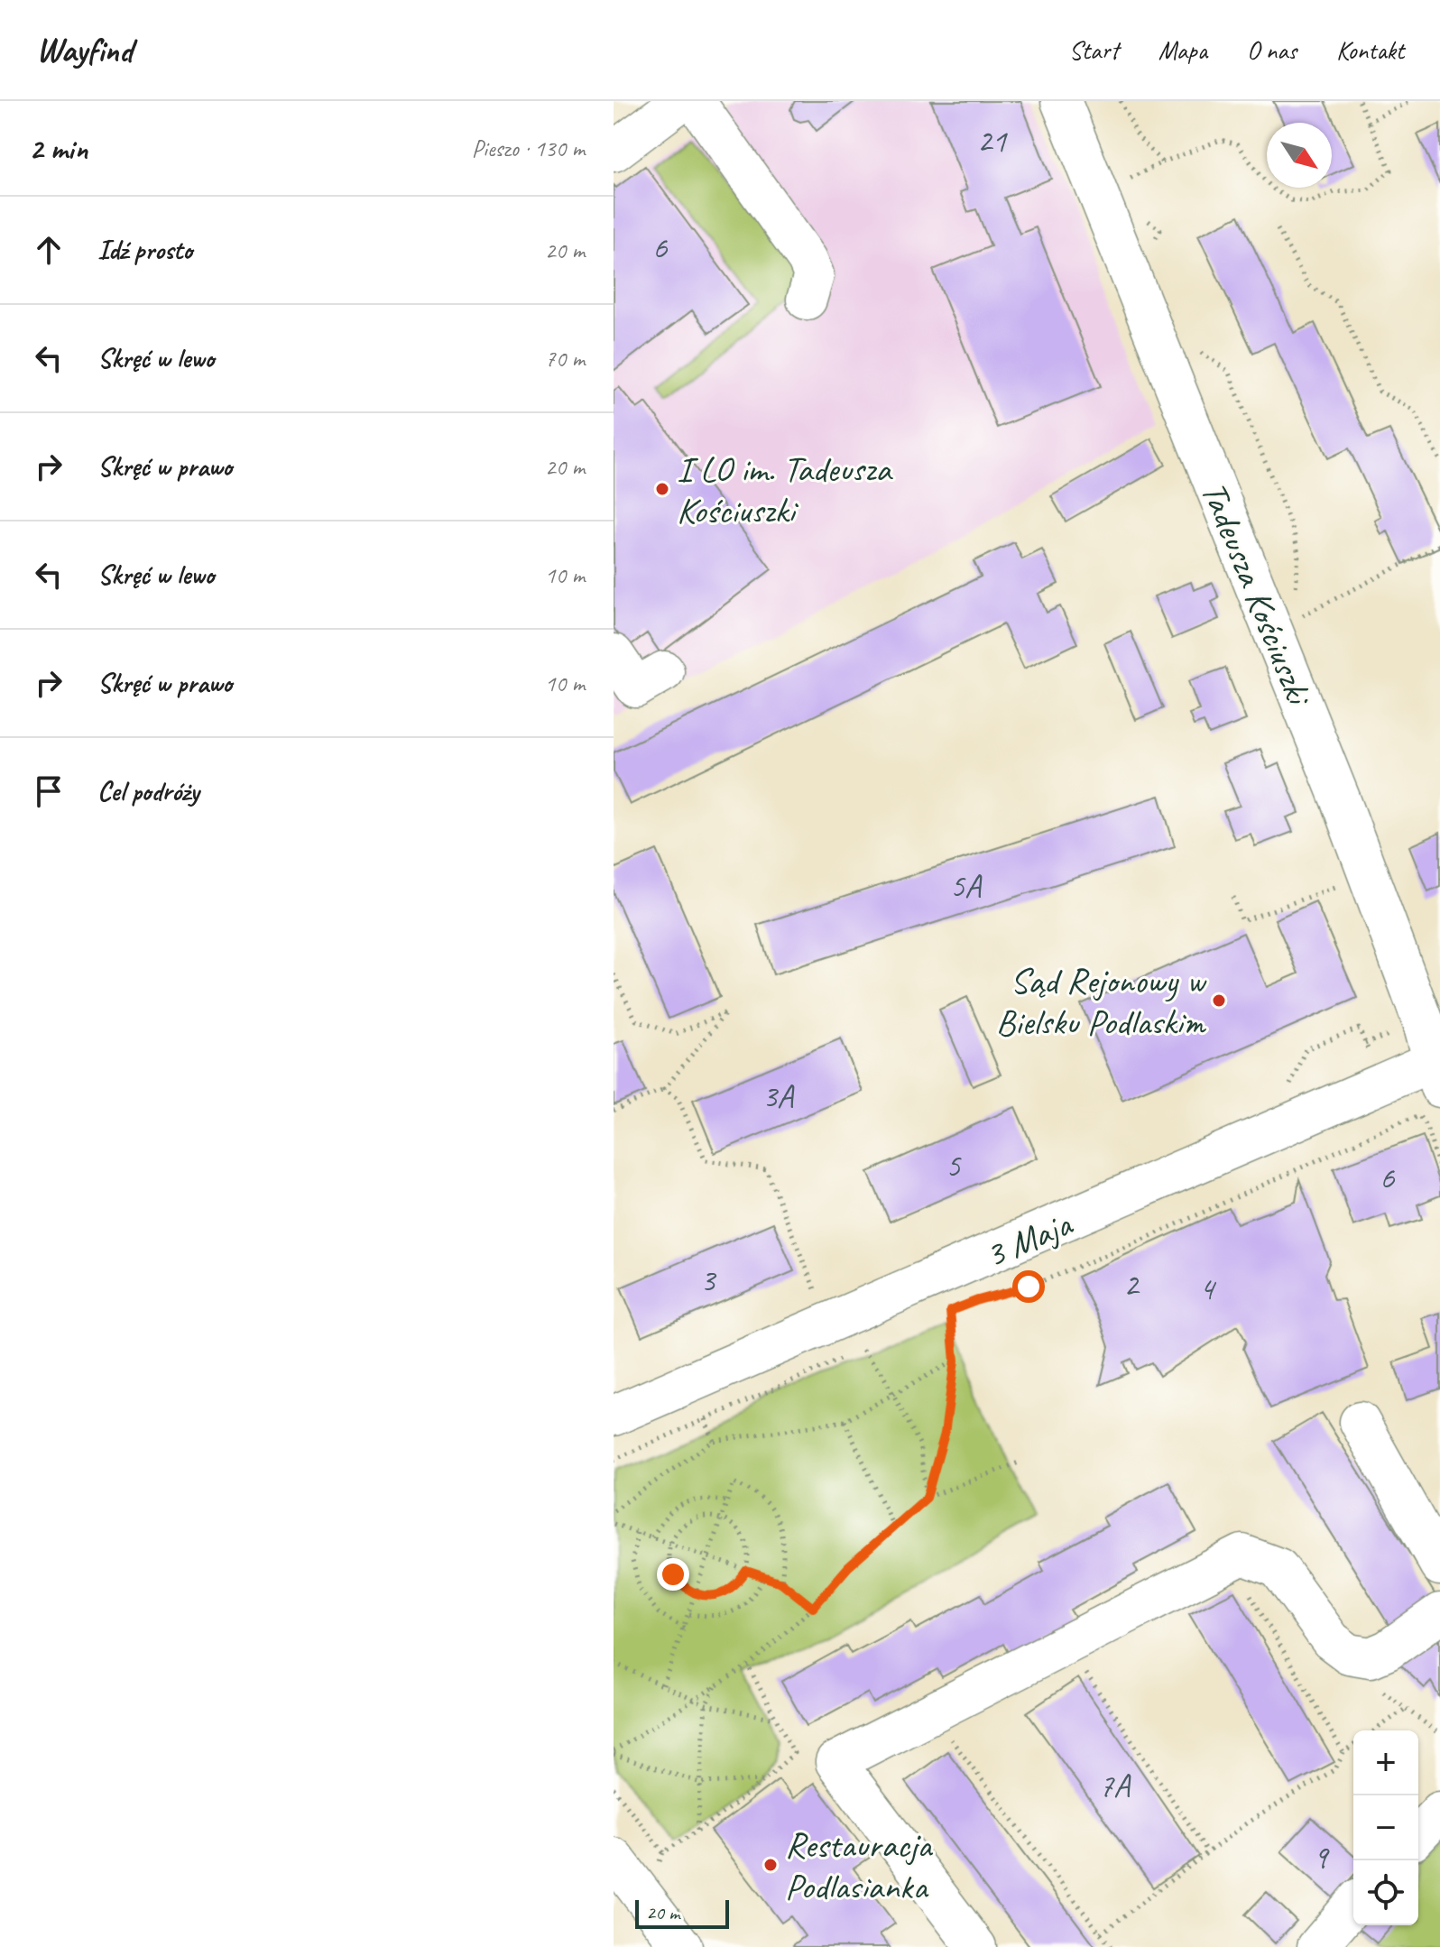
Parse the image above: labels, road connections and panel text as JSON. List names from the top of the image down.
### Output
{
  "streets": {
    "street": ["Tadeusza Kościuszki", "3 Maja"]
  },
  "crossings": [
    ["Tadeusza Kościuszki", "3 Maja"]
  ],
  "places": ["I LO im. Tadeusza Kościuszki", "Sąd Rejonowy w Bielsku Podlaskim", "Restauracja Podlasianka"],
  "house_numbers": [
    "21",
    "6",
    "5A",
    "3A",
    "5",
    "6",
    "3",
    "2",
    "4",
    "7A",
    "9"
  ],
  "scale_bar": "20 m",
  "north": "bottom right",
  "page": {
    "header": "Wayfind",
    "nav": [
      "Start",
      "Mapa",
      "O nas",
      "Kontakt"
    ],
    "heading": ["2 min", "Pieszo · 130 m"],
    "list": [
      ["Idź prosto", "20 m"],
      ["Skręć w lewo", "70 m"],
      ["Skręć w prawo", "20 m"],
      ["Skręć w lewo", "10 m"],
      ["Skręć w prawo", "10 m"],
      "Cel podróży"
    ],
    "map_buttons": ["+", "−"],
    "scale": "20 m"
  }
}
